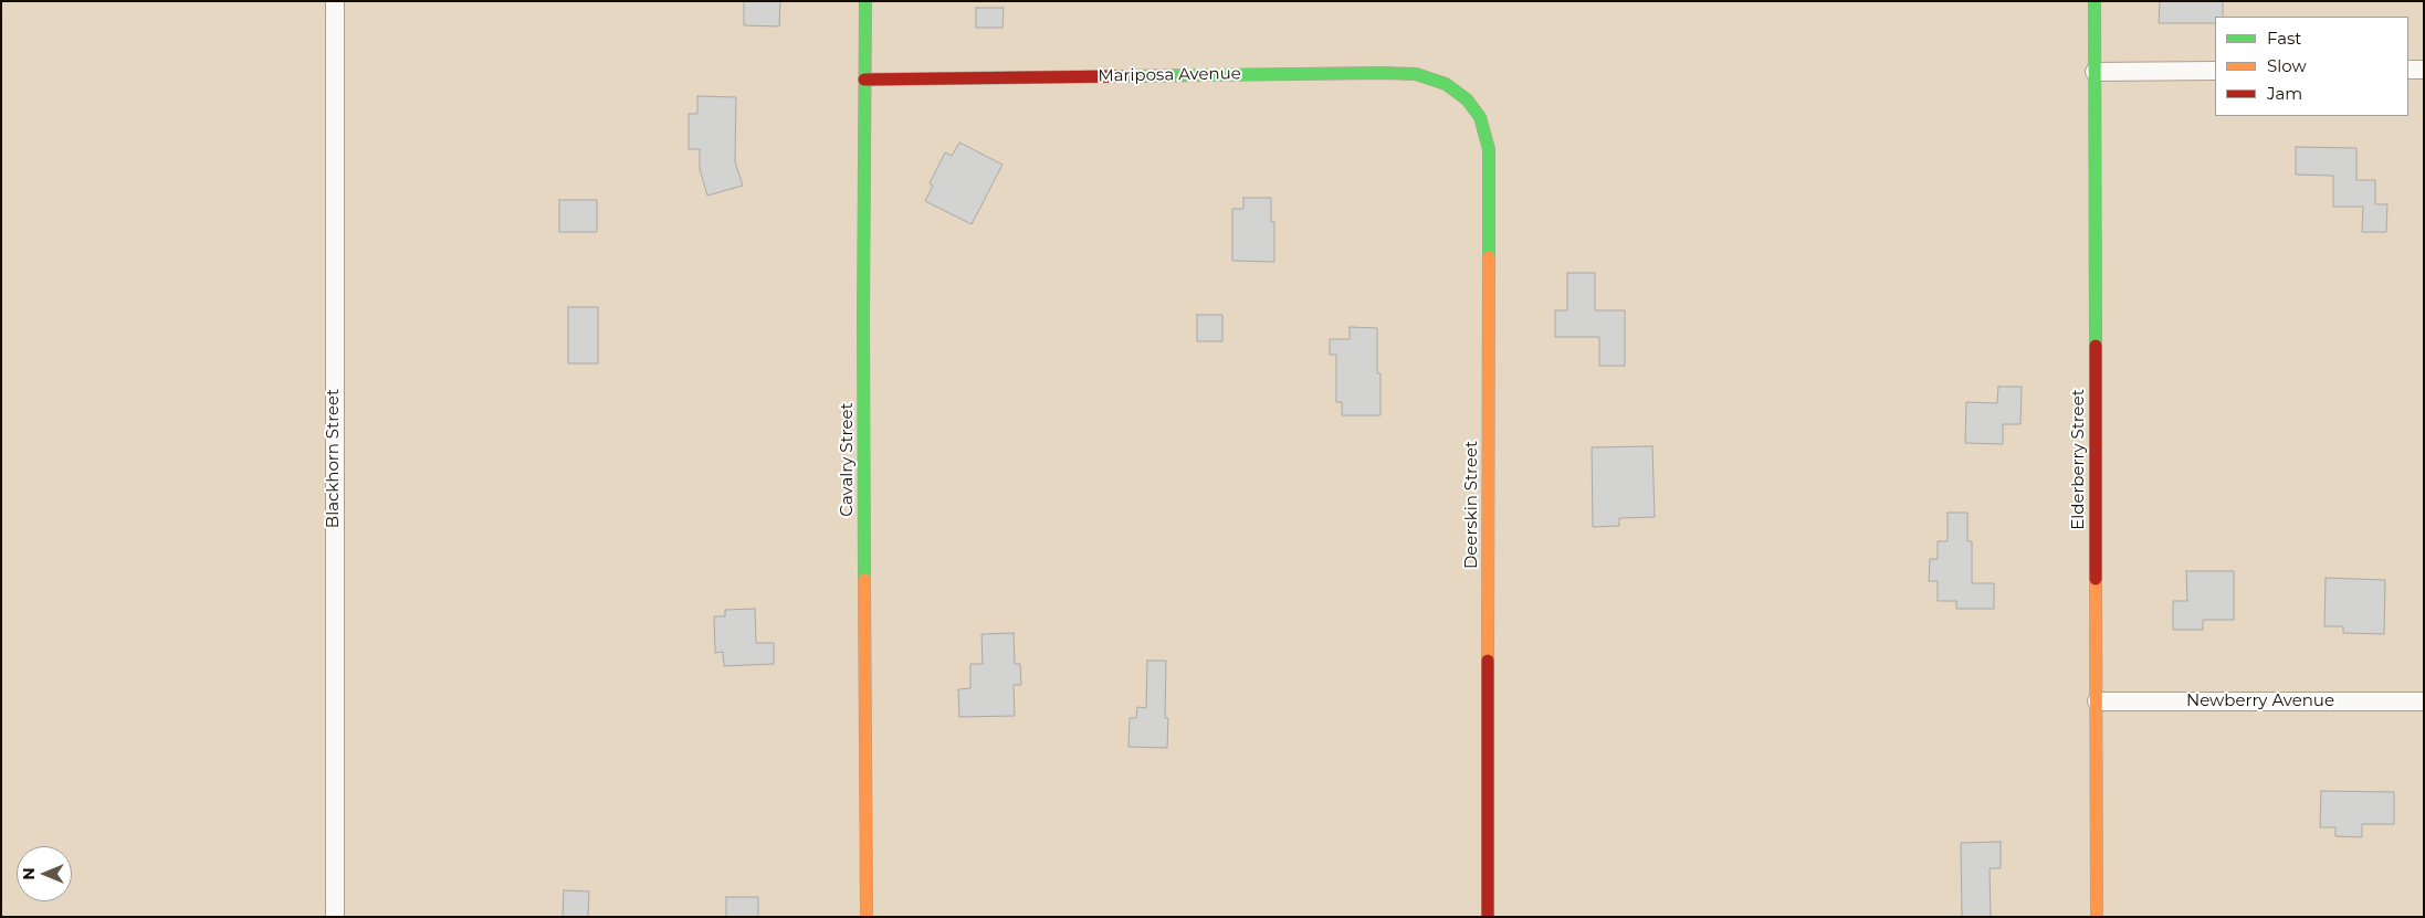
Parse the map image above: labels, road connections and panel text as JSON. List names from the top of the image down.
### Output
{
  "streets": {
    "street": [
      "Mariposa Avenue",
      "Blackhorn Street",
      "Cavalry Street",
      "Elderberry Street",
      "Deerskin Street",
      "Newberry Avenue"
    ]
  },
  "crossings": [
    ["Mariposa Avenue", "Cavalry Street"],
    ["Mariposa Avenue", "Deerskin Street"],
    ["Elderberry Street", "Newberry Avenue"]
  ],
  "legend": ["Fast", "Slow", "Jam"],
  "north": "left"
}
